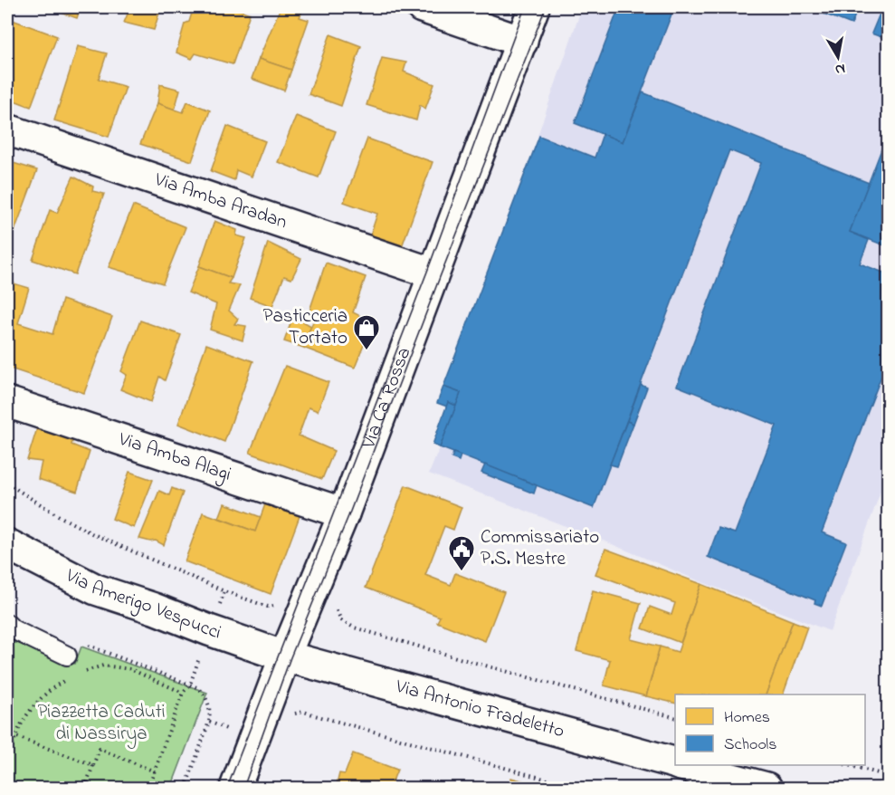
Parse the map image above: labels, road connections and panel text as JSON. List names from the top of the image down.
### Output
{
  "streets": {
    "street": [
      "Via Amba Aradan",
      "Via Ca' Rossa",
      "Via Amba Alagi",
      "Via Amerigo Vespucci",
      "Via Antonio Fradeletto"
    ]
  },
  "crossings": [
    ["Via Amba Aradan", "Via Ca' Rossa"],
    ["Via Ca' Rossa", "Via Amba Alagi"],
    ["Via Ca' Rossa", "Via Amerigo Vespucci"],
    ["Via Ca' Rossa", "Via Antonio Fradeletto"],
    ["Via Amerigo Vespucci", "Via Antonio Fradeletto"]
  ],
  "parks": ["Piazzetta Caduti di Nassirya"],
  "places": {
    "shop": ["Pasticceria Tortato"],
    "public building": ["Commissariato P.S. Mestre"]
  },
  "legend": ["Homes", "Schools"],
  "north": "bottom"
}
